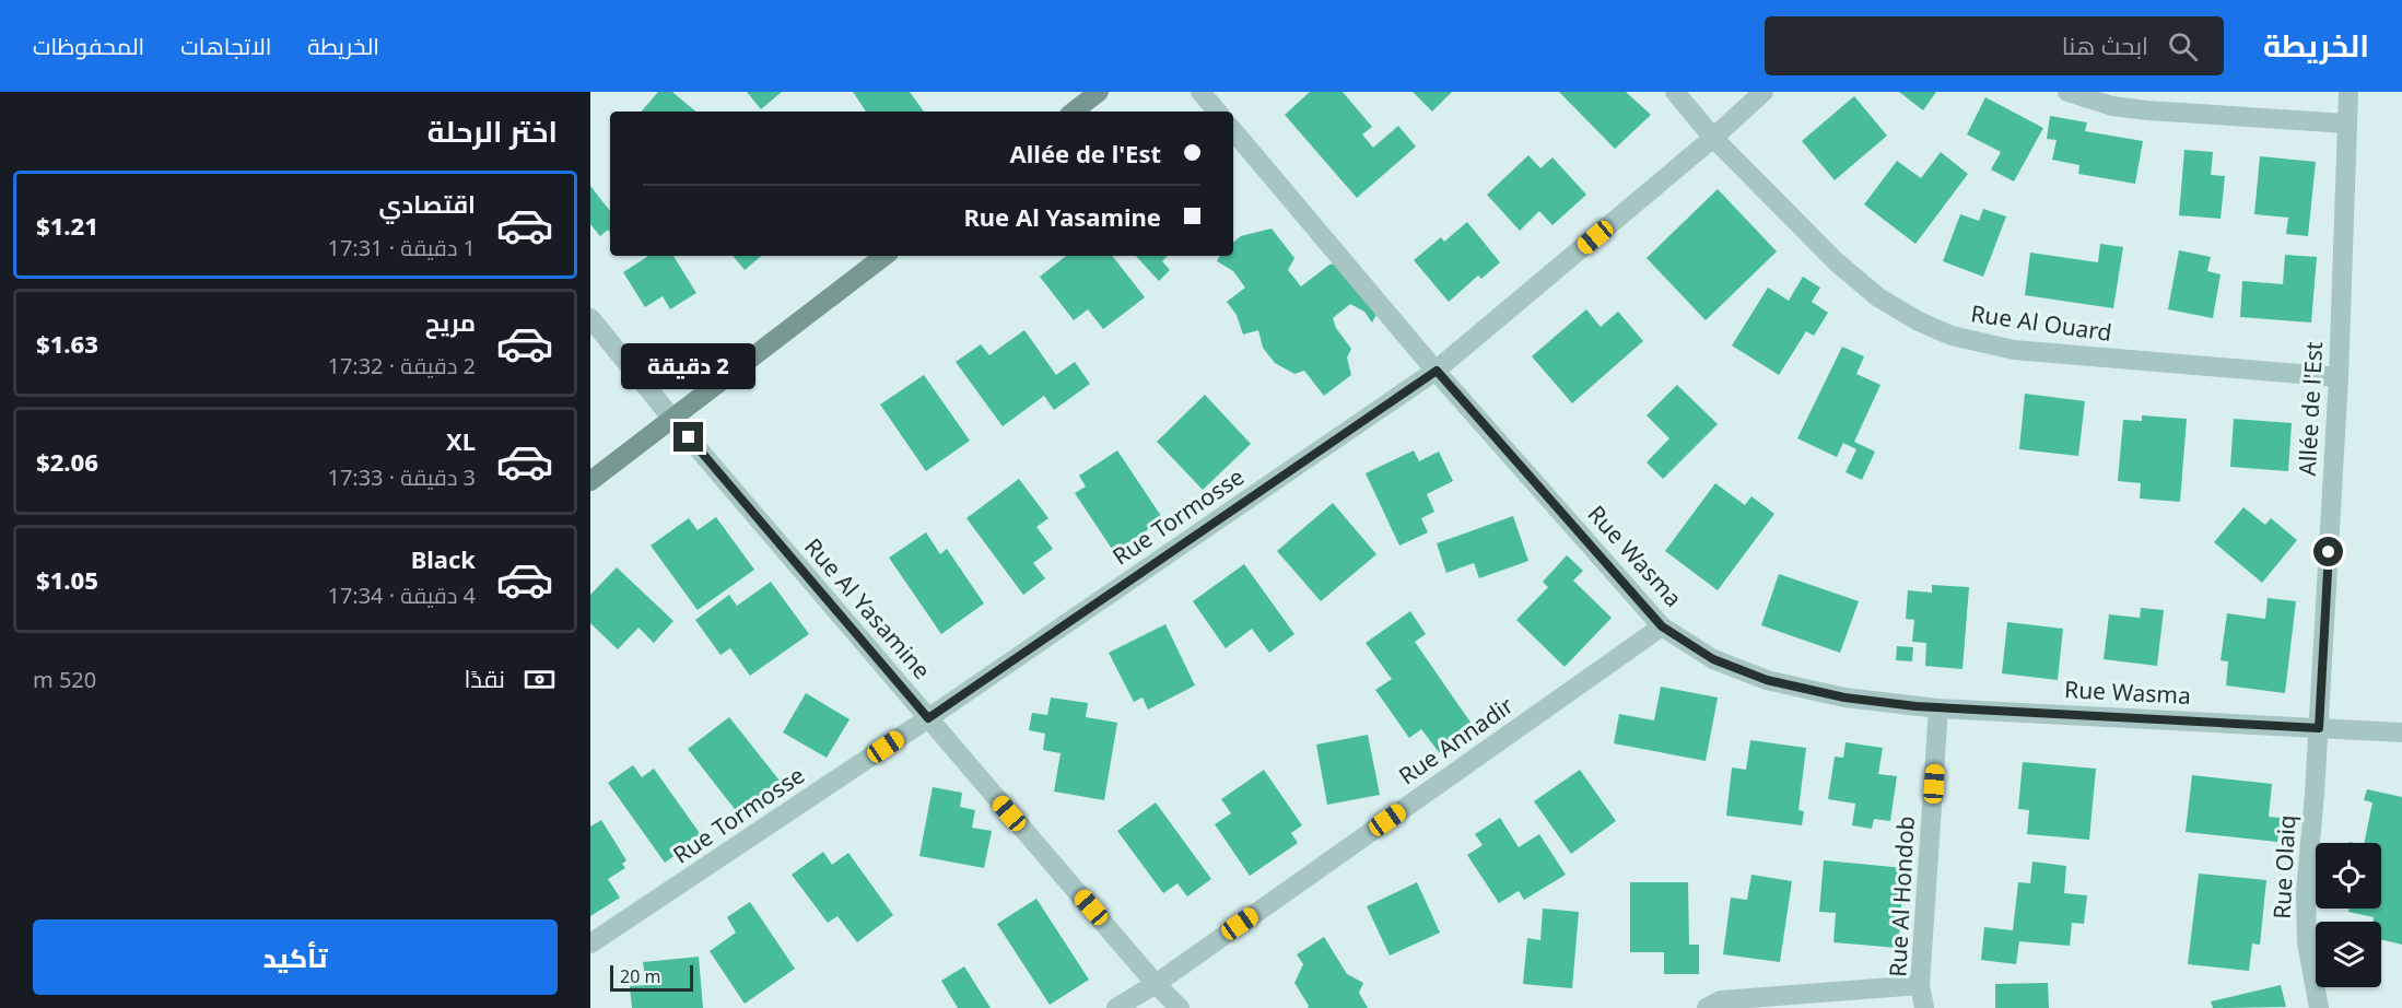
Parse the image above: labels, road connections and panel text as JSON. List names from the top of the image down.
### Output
{
  "streets": {
    "street": [
      "Rue Al Ouard",
      "Allée de l'Est",
      "Rue Tormosse",
      "Rue Wasma",
      "Rue Al Yasamine",
      "Rue Annadir",
      "Rue Olaiq",
      "Rue Al Hondob"
    ]
  },
  "crossings": [
    ["Rue Al Ouard", "Allée de l'Est"],
    ["Rue Al Ouard", "Rue Tormosse"],
    ["Allée de l'Est", "Rue Wasma"],
    ["Allée de l'Est", "Rue Olaiq"],
    ["Rue Tormosse", "Rue Wasma"],
    ["Rue Tormosse", "Rue Al Yasamine"],
    ["Rue Wasma", "Rue Annadir"],
    ["Rue Wasma", "Rue Olaiq"],
    ["Rue Wasma", "Rue Al Hondob"],
    ["Rue Al Yasamine", "Rue Annadir"]
  ],
  "scale_bar": "20 m",
  "page": {
    "header": "الخريطة",
    "search": "ابحث هنا",
    "nav": ["الخريطة", "الاتجاهات", "المحفوظات"],
    "heading": "اختر الرحلة",
    "banner": ["Allée de l'Est", "Rue Al Yasamine"],
    "list": [
      {
        "name": "اقتصادي",
        "note": "1 دقيقة · 17:31",
        "value": "$1.21"
      },
      {
        "name": "مريح",
        "note": "2 دقيقة · 17:32",
        "value": "$1.63"
      },
      {
        "name": "XL",
        "note": "3 دقيقة · 17:33",
        "value": "$2.06"
      },
      {
        "name": "Black",
        "note": "4 دقيقة · 17:34",
        "value": "$1.05"
      }
    ],
    "bubble": "2 دقيقة",
    "pay": ["نقدًا", "520 m"],
    "buttons": "تأكيد",
    "scale": "20 m"
  }
}
